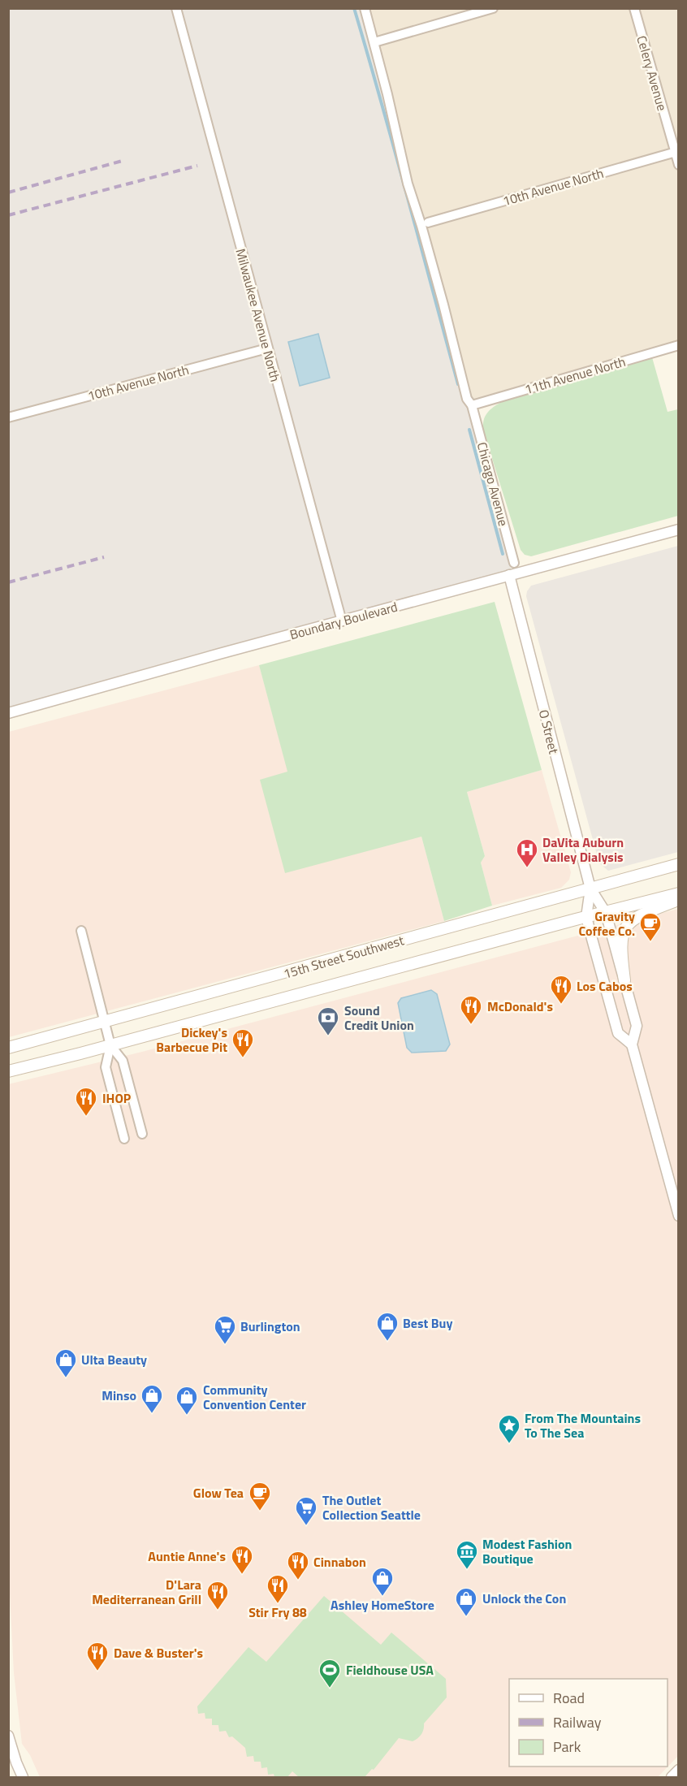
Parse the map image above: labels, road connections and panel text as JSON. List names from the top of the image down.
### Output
{
  "streets": {
    "main road": ["15th Street Southwest"],
    "street": [
      "Celery Avenue",
      "10th Avenue North",
      "Milwaukee Avenue North",
      "11th Avenue North",
      "Chicago Avenue",
      "Boundary Boulevard",
      "O Street"
    ]
  },
  "crossings": [
    ["Celery Avenue", "10th Avenue North"],
    ["10th Avenue North", "Milwaukee Avenue North"],
    ["Milwaukee Avenue North", "Boundary Boulevard"],
    ["11th Avenue North", "Chicago Avenue"],
    ["Boundary Boulevard", "O Street"],
    ["O Street", "15th Street Southwest"]
  ],
  "places": {
    "hospital": ["DaVita Auburn Valley Dialysis"],
    "cafe": ["Gravity Coffee Co.", "Glow Tea"],
    "restaurant": [
      "Los Cabos",
      "McDonald's",
      "Dickey's Barbecue Pit",
      "IHOP",
      "Auntie Anne's",
      "Cinnabon",
      "Stir Fry 88",
      "D'Lara Mediterranean Grill",
      "Dave & Buster's"
    ],
    "bank": ["Sound Credit Union"],
    "shop": [
      "Best Buy",
      "Ulta Beauty",
      "Minso",
      "Community Convention Center",
      "Ashley HomeStore",
      "Unlock the Con"
    ],
    "supermarket": ["Burlington", "The Outlet Collection Seattle"],
    "place": ["From The Mountains To The Sea"],
    "museum": ["Modest Fashion Boutique"],
    "sports": ["Fieldhouse USA"]
  },
  "legend": ["Road", "Railway", "Park"]
}
